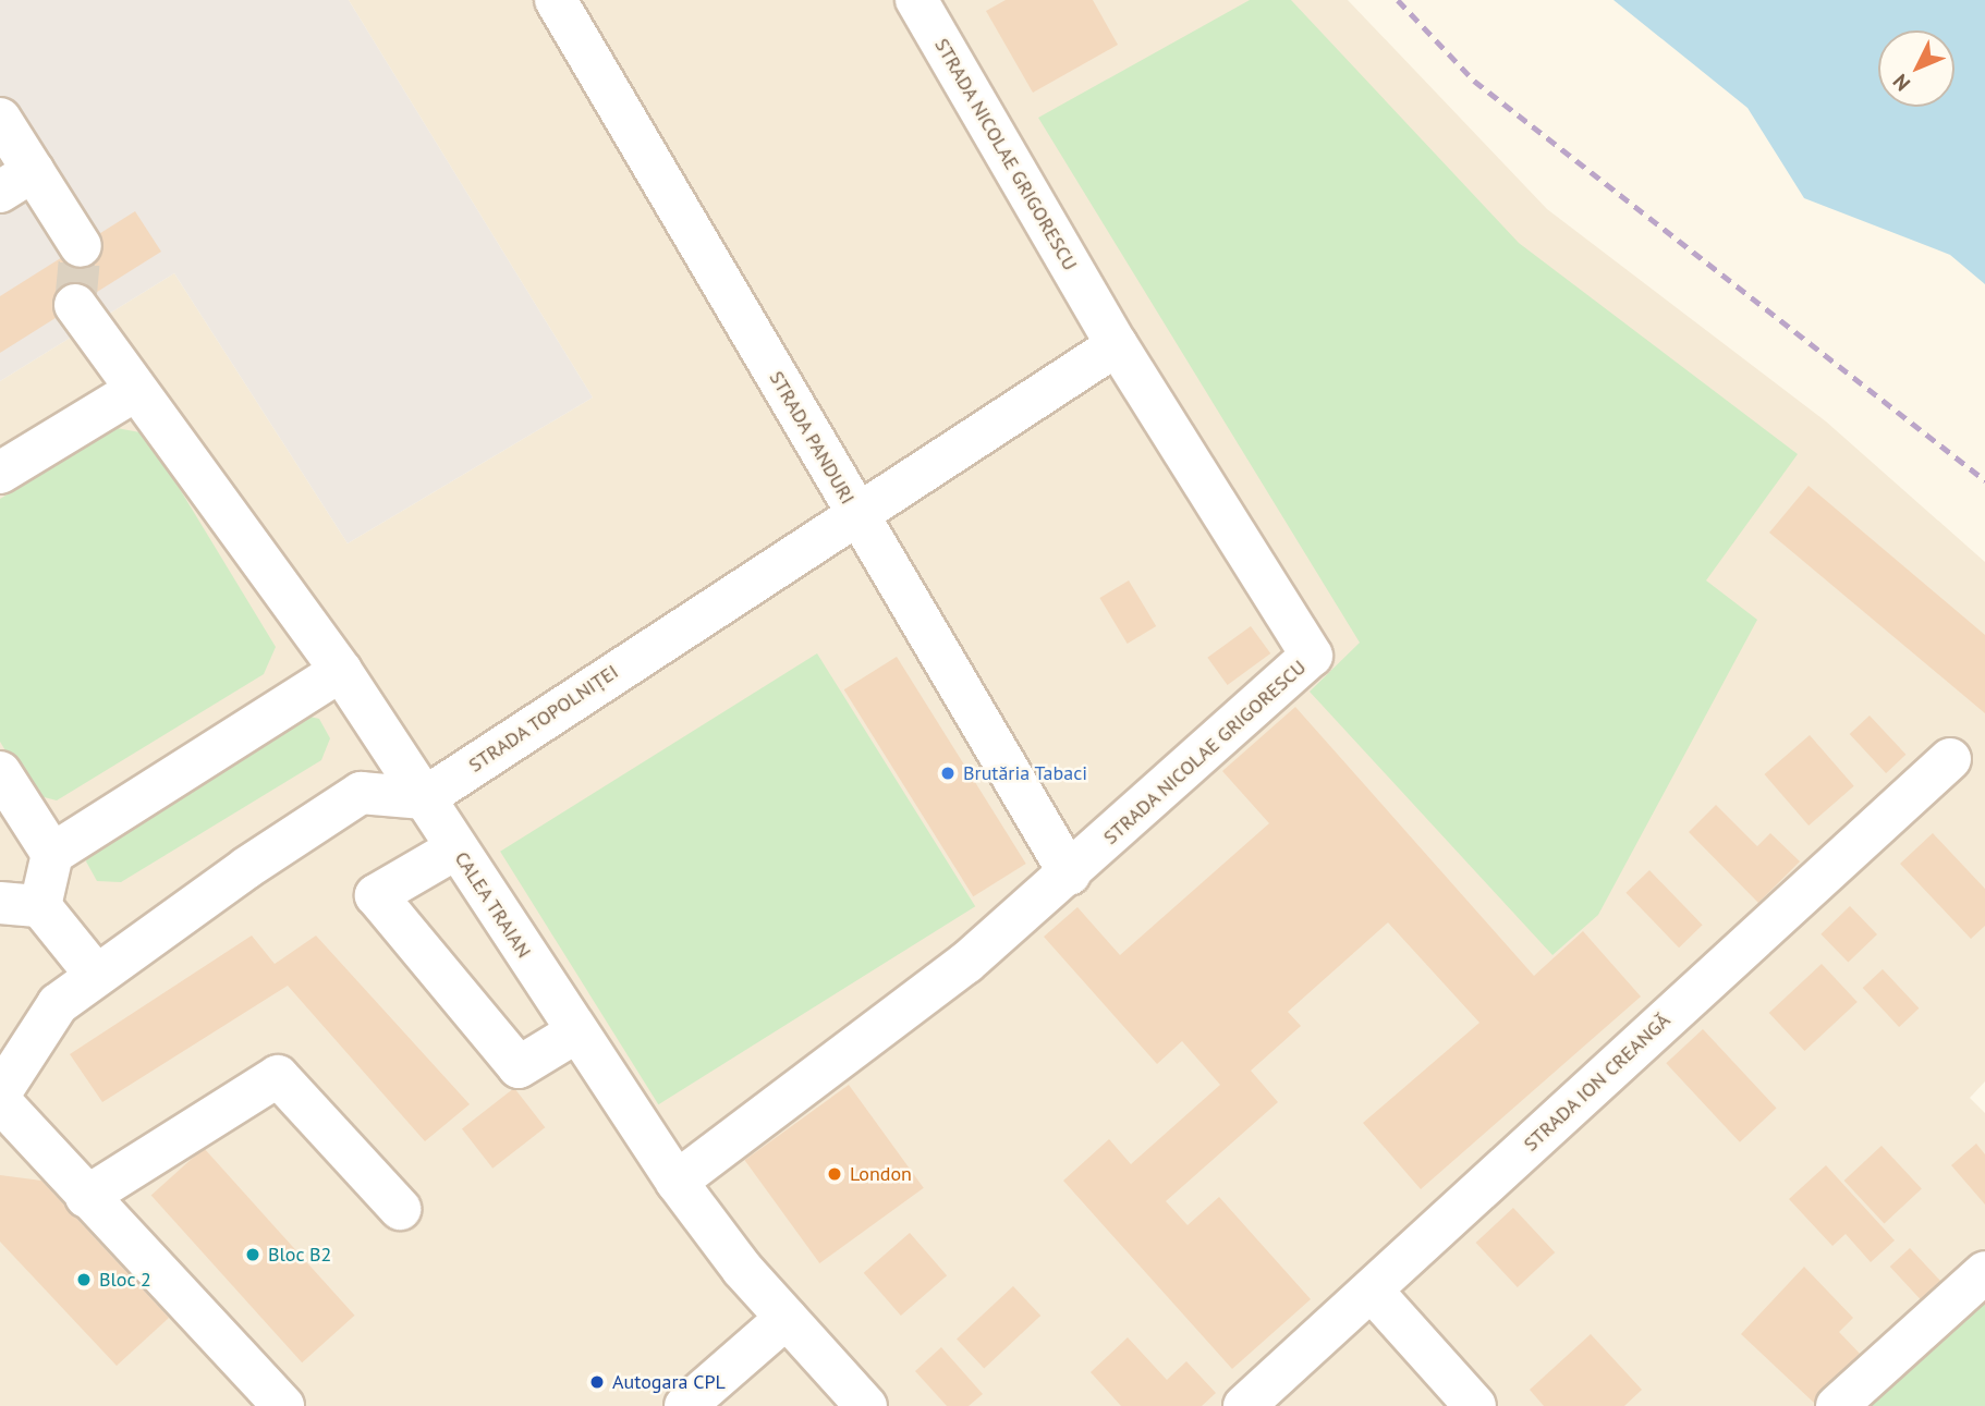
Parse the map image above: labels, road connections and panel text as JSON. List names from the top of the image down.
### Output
{
  "streets": {
    "street": [
      "STRADA NICOLAE GRIGORESCU",
      "STRADA PANDURI",
      "STRADA TOPOLNIȚEI",
      "CALEA TRAIAN",
      "STRADA ION CREANGĂ"
    ]
  },
  "crossings": [
    ["STRADA NICOLAE GRIGORESCU", "STRADA PANDURI"],
    ["STRADA NICOLAE GRIGORESCU", "STRADA TOPOLNIȚEI"],
    ["STRADA NICOLAE GRIGORESCU", "CALEA TRAIAN"],
    ["STRADA PANDURI", "STRADA TOPOLNIȚEI"],
    ["STRADA TOPOLNIȚEI", "CALEA TRAIAN"]
  ],
  "places": [
    "Brutăria Tabaci",
    "London",
    "Bloc B2",
    "Bloc 2",
    "Autogara CPL"
  ],
  "north": "bottom left"
}
